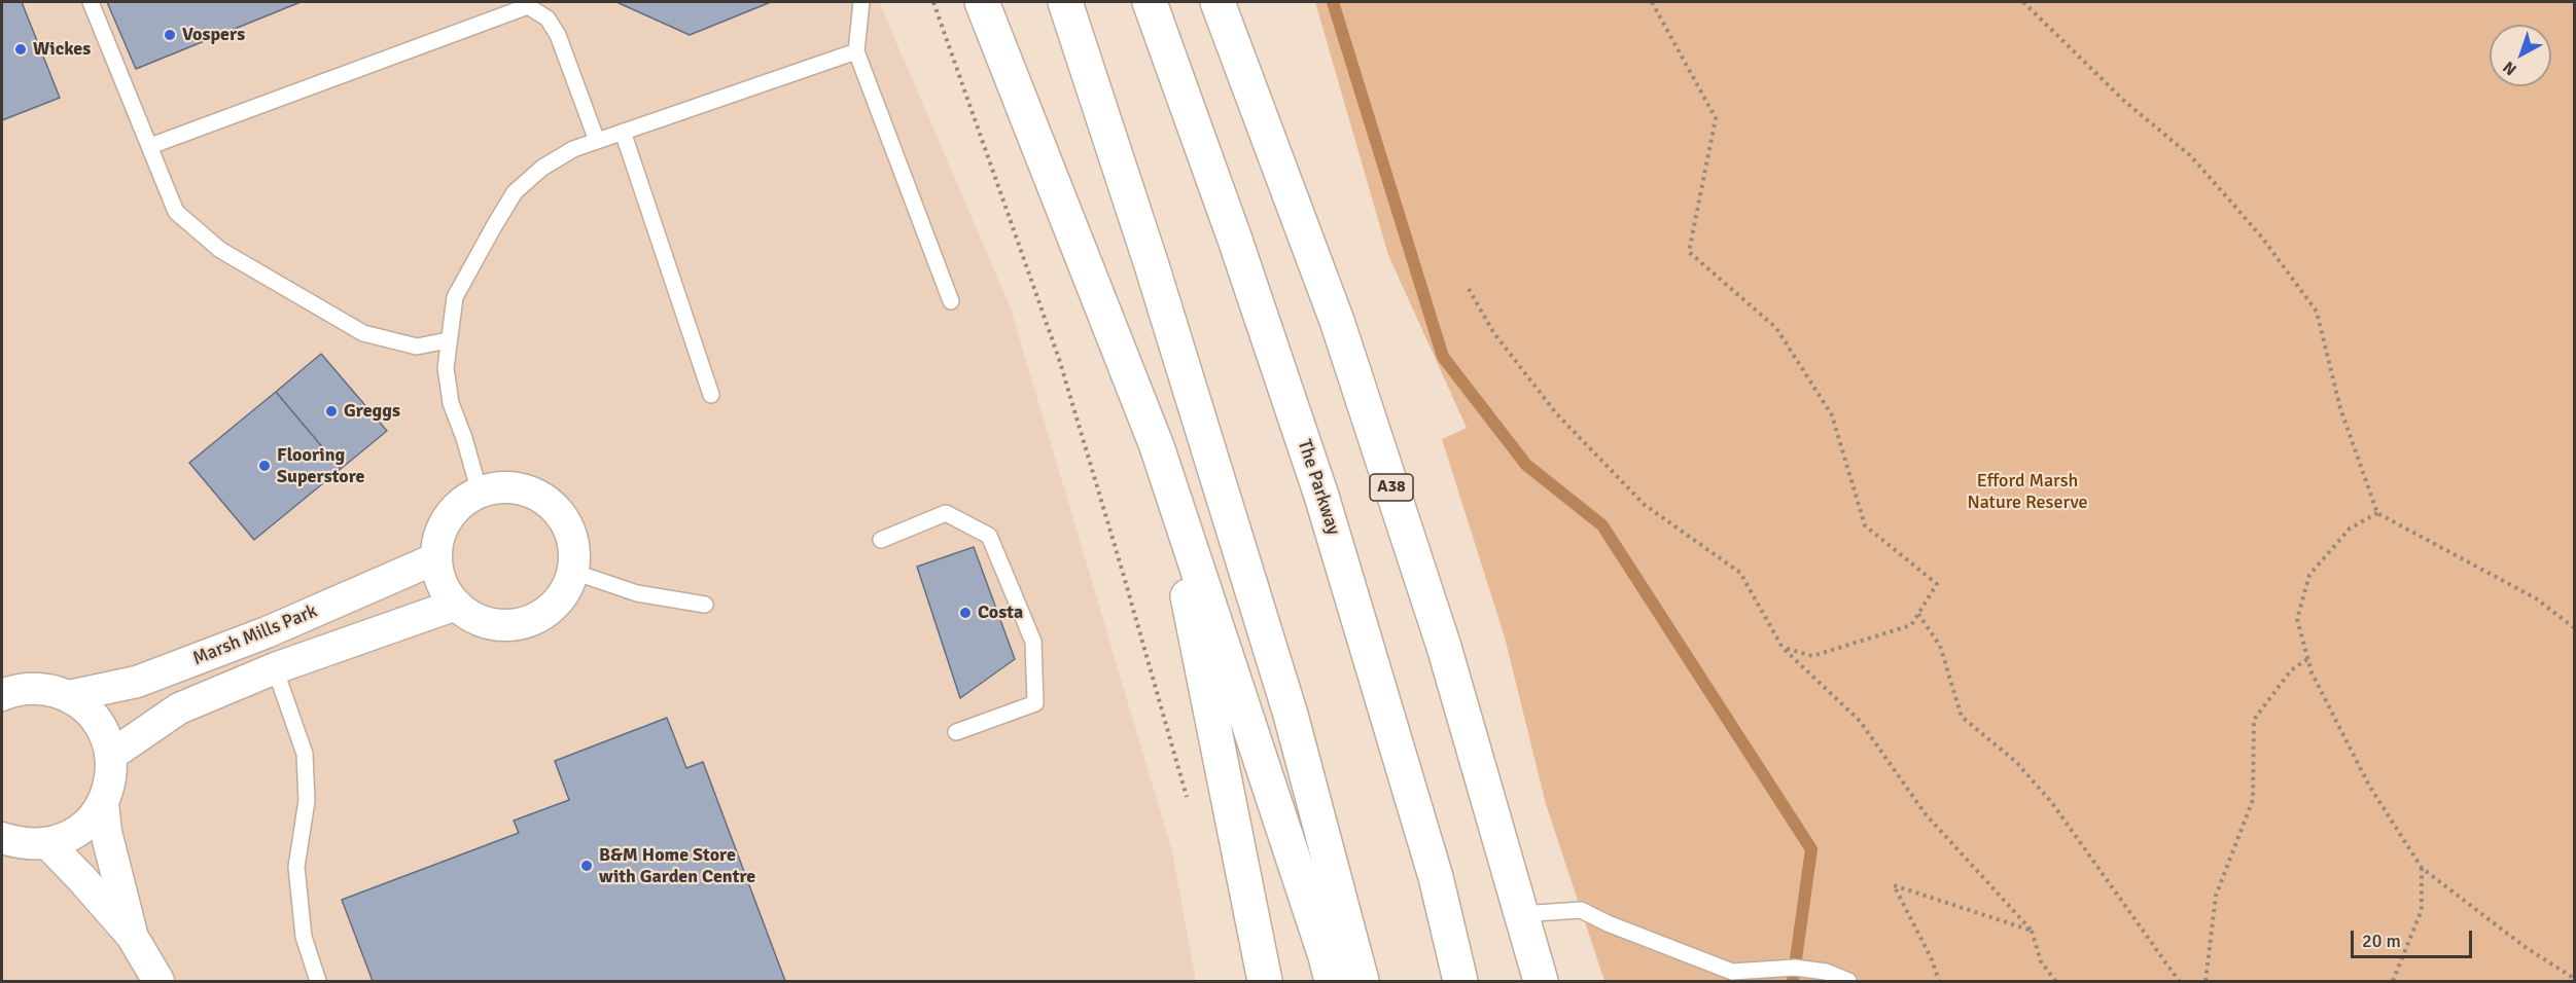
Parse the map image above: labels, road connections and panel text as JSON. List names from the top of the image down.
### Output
{
  "streets": {
    "highway": ["The Parkway", "A38"],
    "street": ["Marsh Mills Park"]
  },
  "parks": ["Efford Marsh Nature Reserve"],
  "places": [
    "Vospers",
    "Wickes",
    "Greggs",
    "Flooring Superstore",
    "Costa",
    "B&M Home Store with Garden Centre"
  ],
  "scale_bar": "20 m",
  "north": "bottom left"
}
